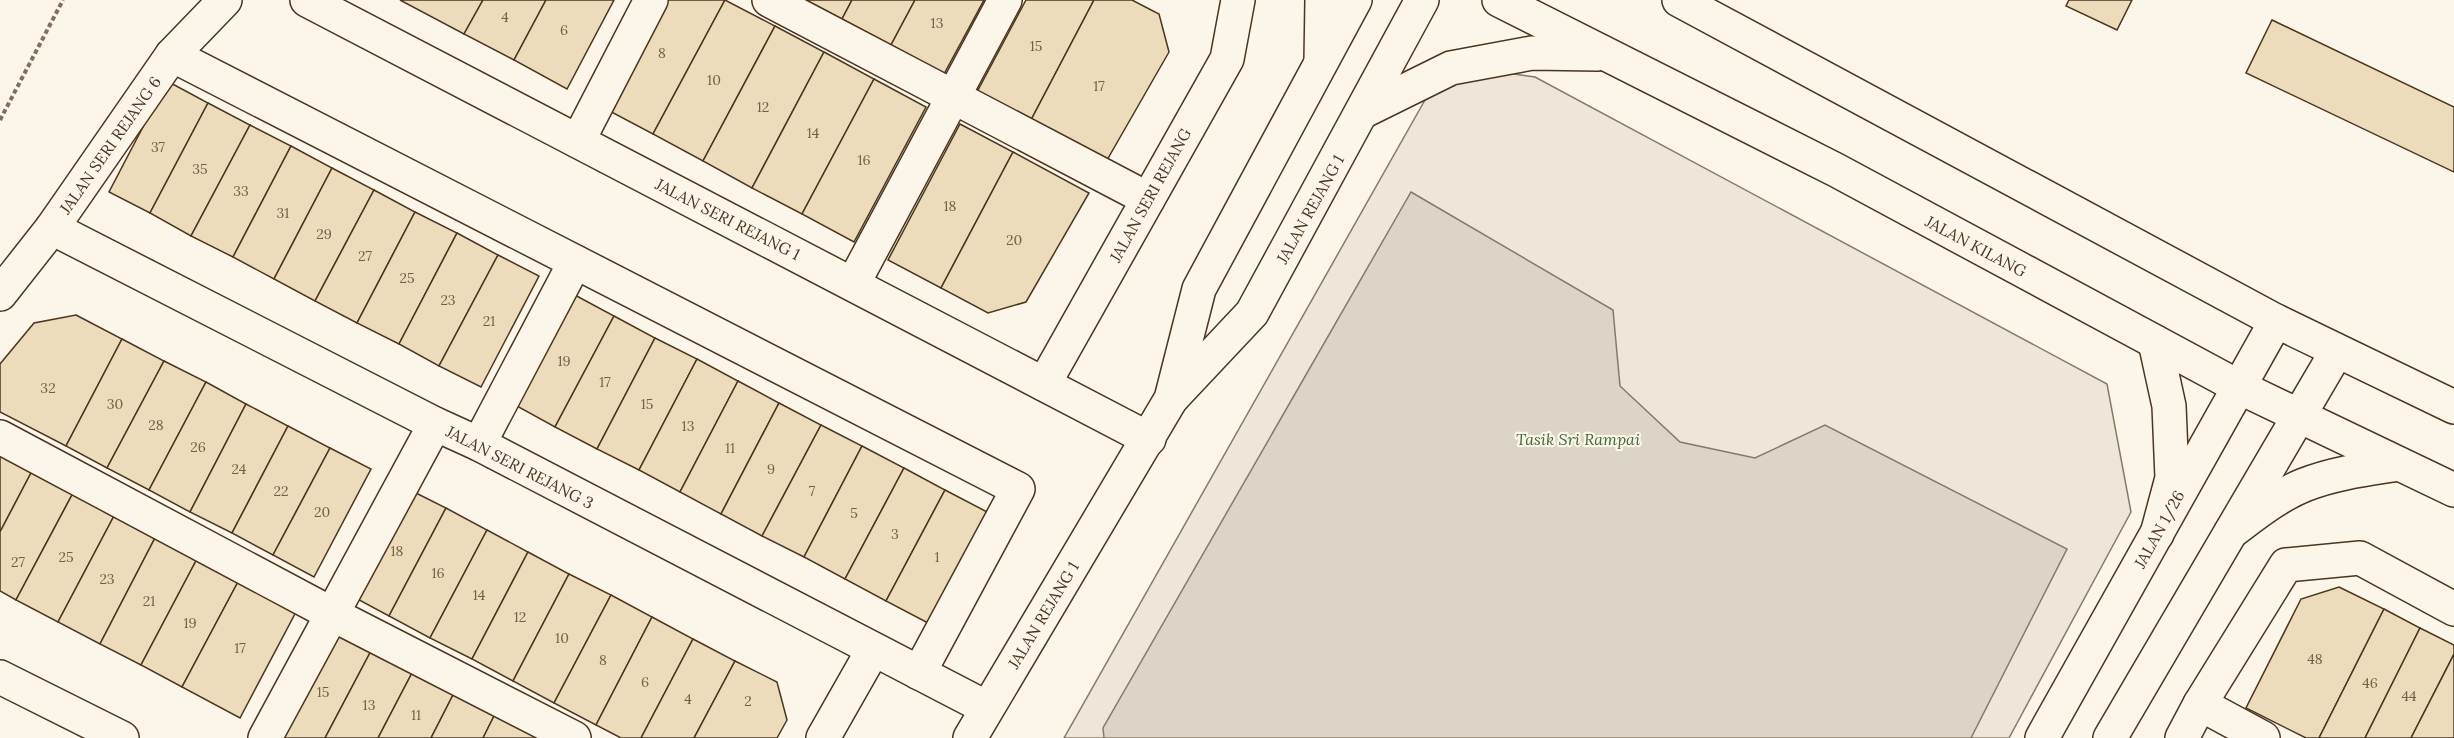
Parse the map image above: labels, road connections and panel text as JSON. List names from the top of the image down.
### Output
{
  "streets": {
    "street": [
      "JALAN SERI REJANG 6",
      "JALAN SERI REJANG",
      "JALAN REJANG 1",
      "JALAN SERI REJANG 1",
      "JALAN KILANG",
      "JALAN SERI REJANG 3",
      "JALAN 1/26"
    ]
  },
  "crossings": [
    ["JALAN SERI REJANG 6", "JALAN SERI REJANG 3"],
    ["JALAN SERI REJANG", "JALAN SERI REJANG 1"],
    ["JALAN REJANG 1", "JALAN SERI REJANG 1"],
    ["JALAN REJANG 1", "JALAN SERI REJANG 3"],
    ["JALAN KILANG", "JALAN 1/26"]
  ],
  "parks": ["Tasik Sri Rampai"],
  "house_numbers": [
    "4",
    "13",
    "6",
    "15",
    "8",
    "10",
    "17",
    "12",
    "14",
    "37",
    "16",
    "35",
    "33",
    "18",
    "31",
    "29",
    "20",
    "27",
    "25",
    "23",
    "21",
    "19",
    "17",
    "32",
    "30",
    "15",
    "28",
    "13",
    "26",
    "11",
    "24",
    "9",
    "22",
    "7",
    "20",
    "5",
    "3",
    "18",
    "25",
    "1",
    "27",
    "16",
    "23",
    "14",
    "21",
    "12",
    "19",
    "10",
    "17",
    "48",
    "8",
    "6",
    "46",
    "15",
    "44",
    "4",
    "2",
    "13",
    "11"
  ]
}
